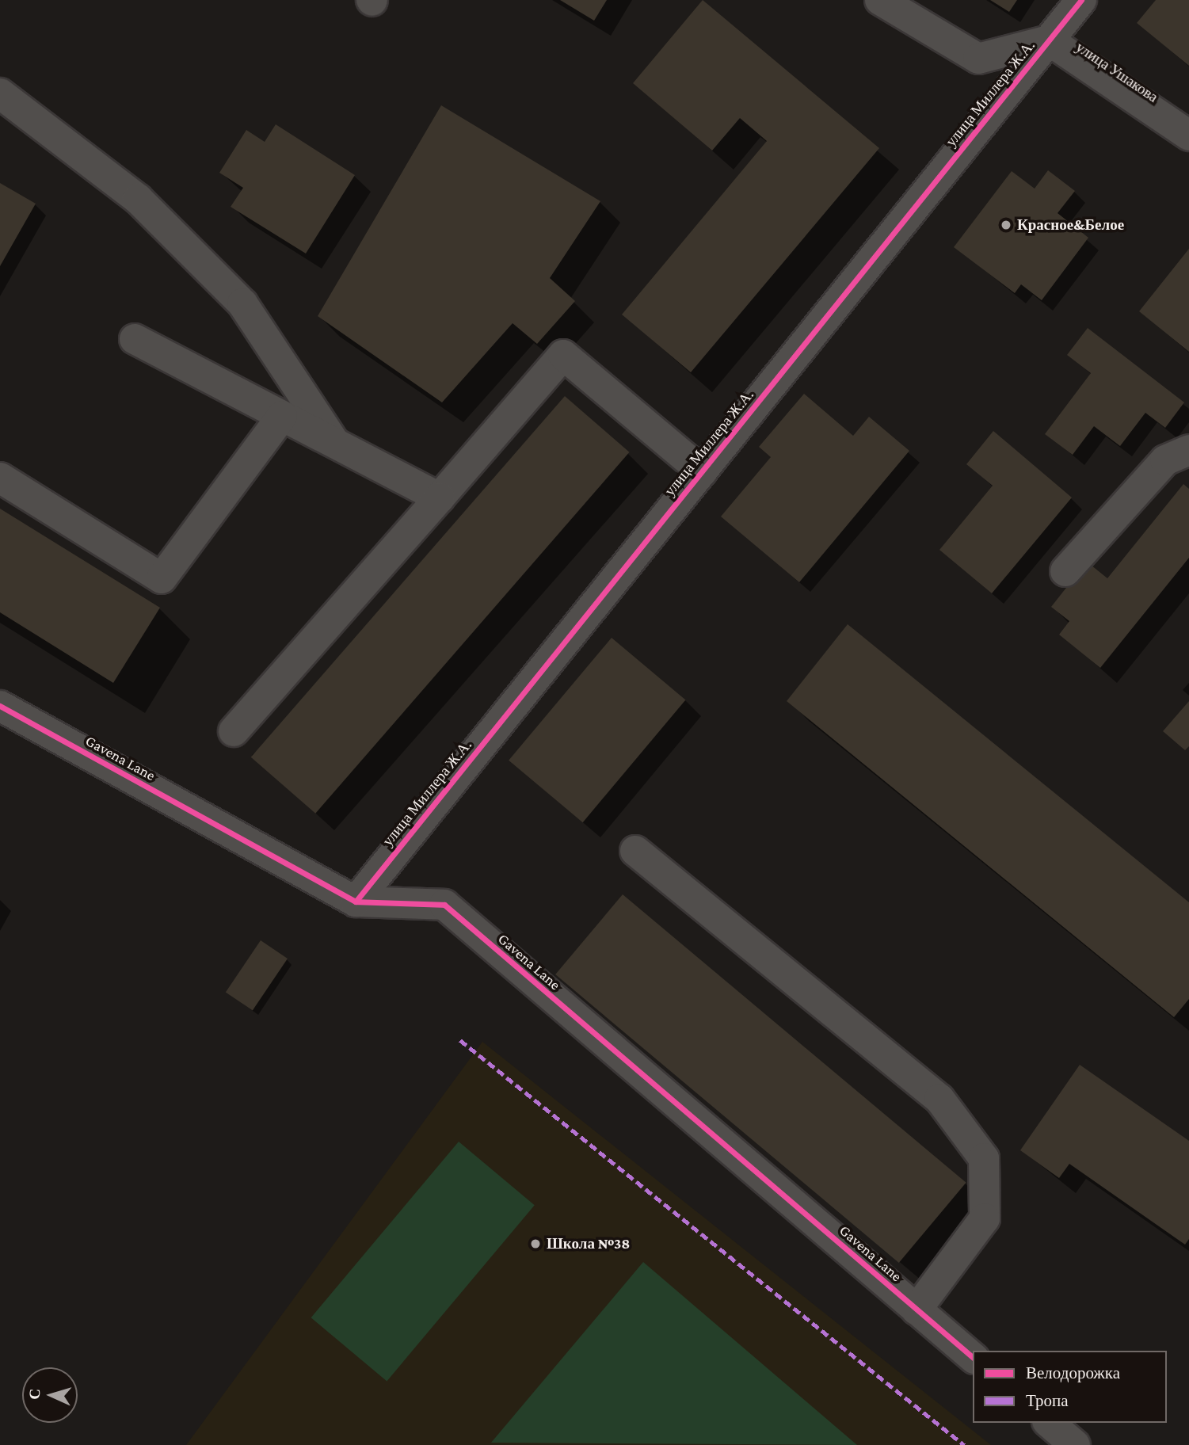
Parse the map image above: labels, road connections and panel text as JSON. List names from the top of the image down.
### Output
{
  "streets": {
    "street": ["улица Ушакова", "улица Миллера Ж.А.", "Gavena Lane"]
  },
  "crossings": [
    ["улица Ушакова", "улица Миллера Ж.А."],
    ["улица Миллера Ж.А.", "Gavena Lane"]
  ],
  "places": ["Красное&Белое", "Школа №38"],
  "legend": ["Велодорожка", "Тропа"],
  "north": "left"
}
